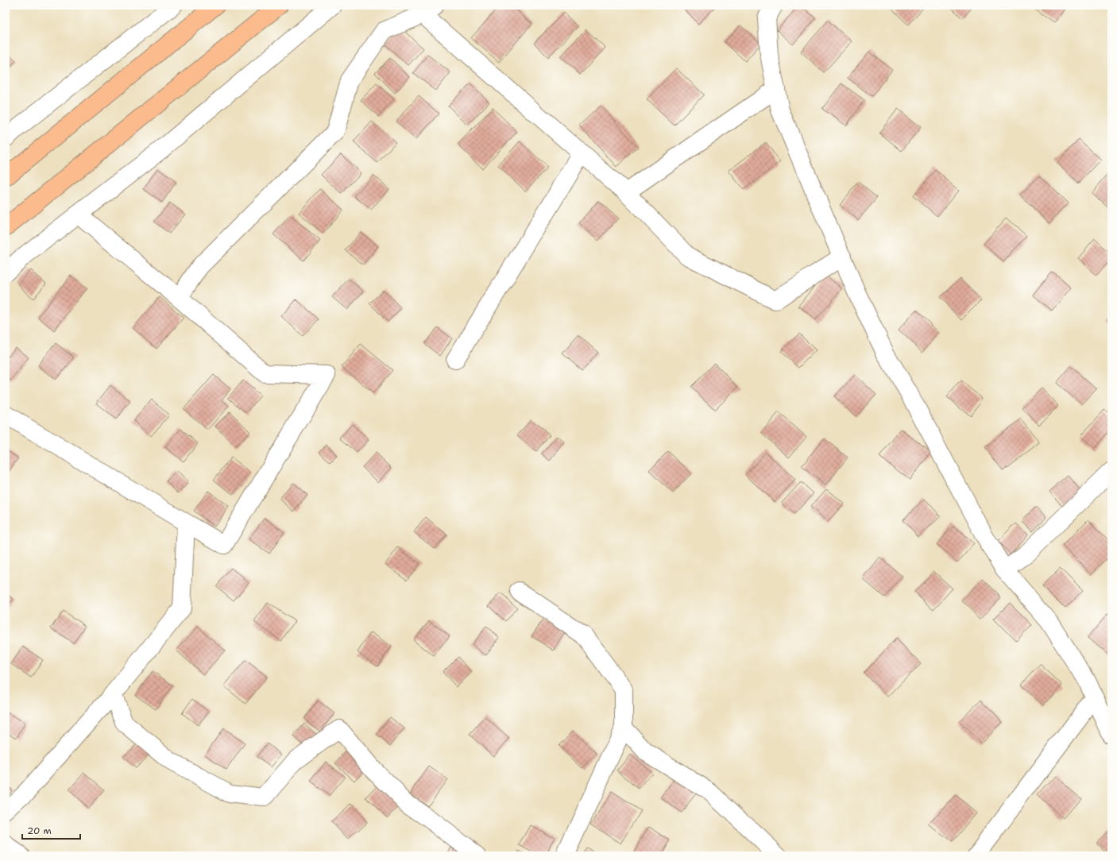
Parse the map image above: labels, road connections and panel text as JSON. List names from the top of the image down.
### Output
{
  "scale_bar": "20 m"
}
